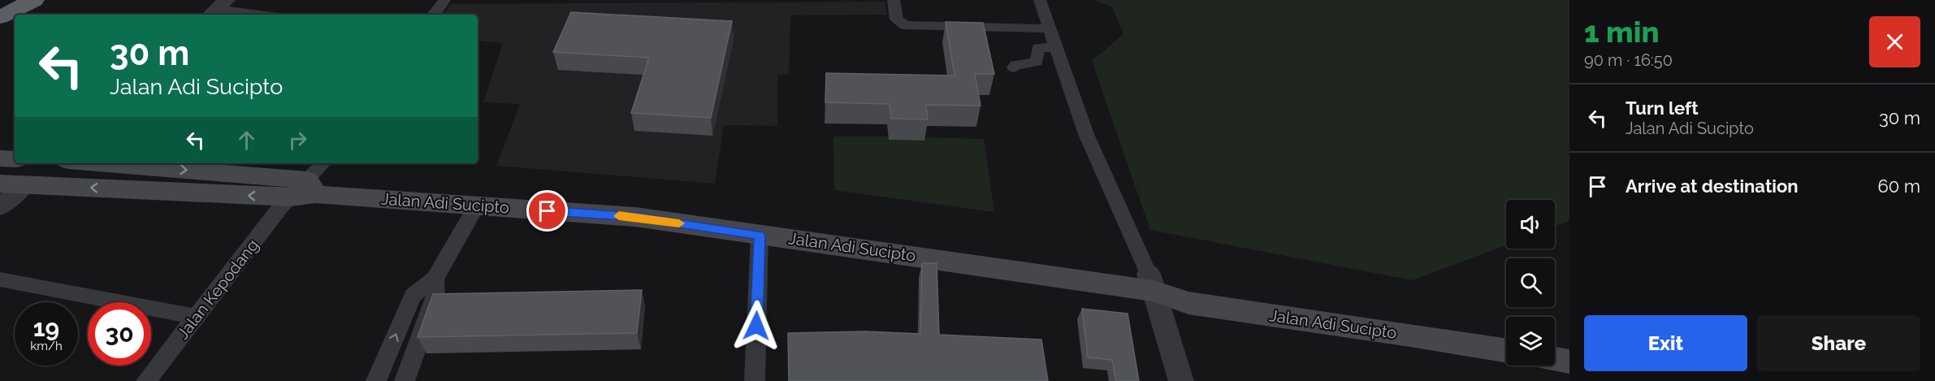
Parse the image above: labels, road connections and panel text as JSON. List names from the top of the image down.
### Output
{
  "streets": {
    "main road": ["Jalan Adi Sucipto"],
    "street": ["Jalan Kepodang"]
  },
  "crossings": [
    ["Jalan Adi Sucipto", "Jalan Kepodang"]
  ],
  "page": {
    "heading": ["1 min", "90 m · 16:50"],
    "turn": ["30 m", "Jalan Adi Sucipto"],
    "list": [
      {
        "name": "Turn left",
        "note": "Jalan Adi Sucipto",
        "value": "30 m"
      },
      {
        "name": "Arrive at destination",
        "value": "60 m"
      }
    ],
    "speed": "19 km/h",
    "limit": "30",
    "buttons": ["Exit", "Share"]
  }
}
